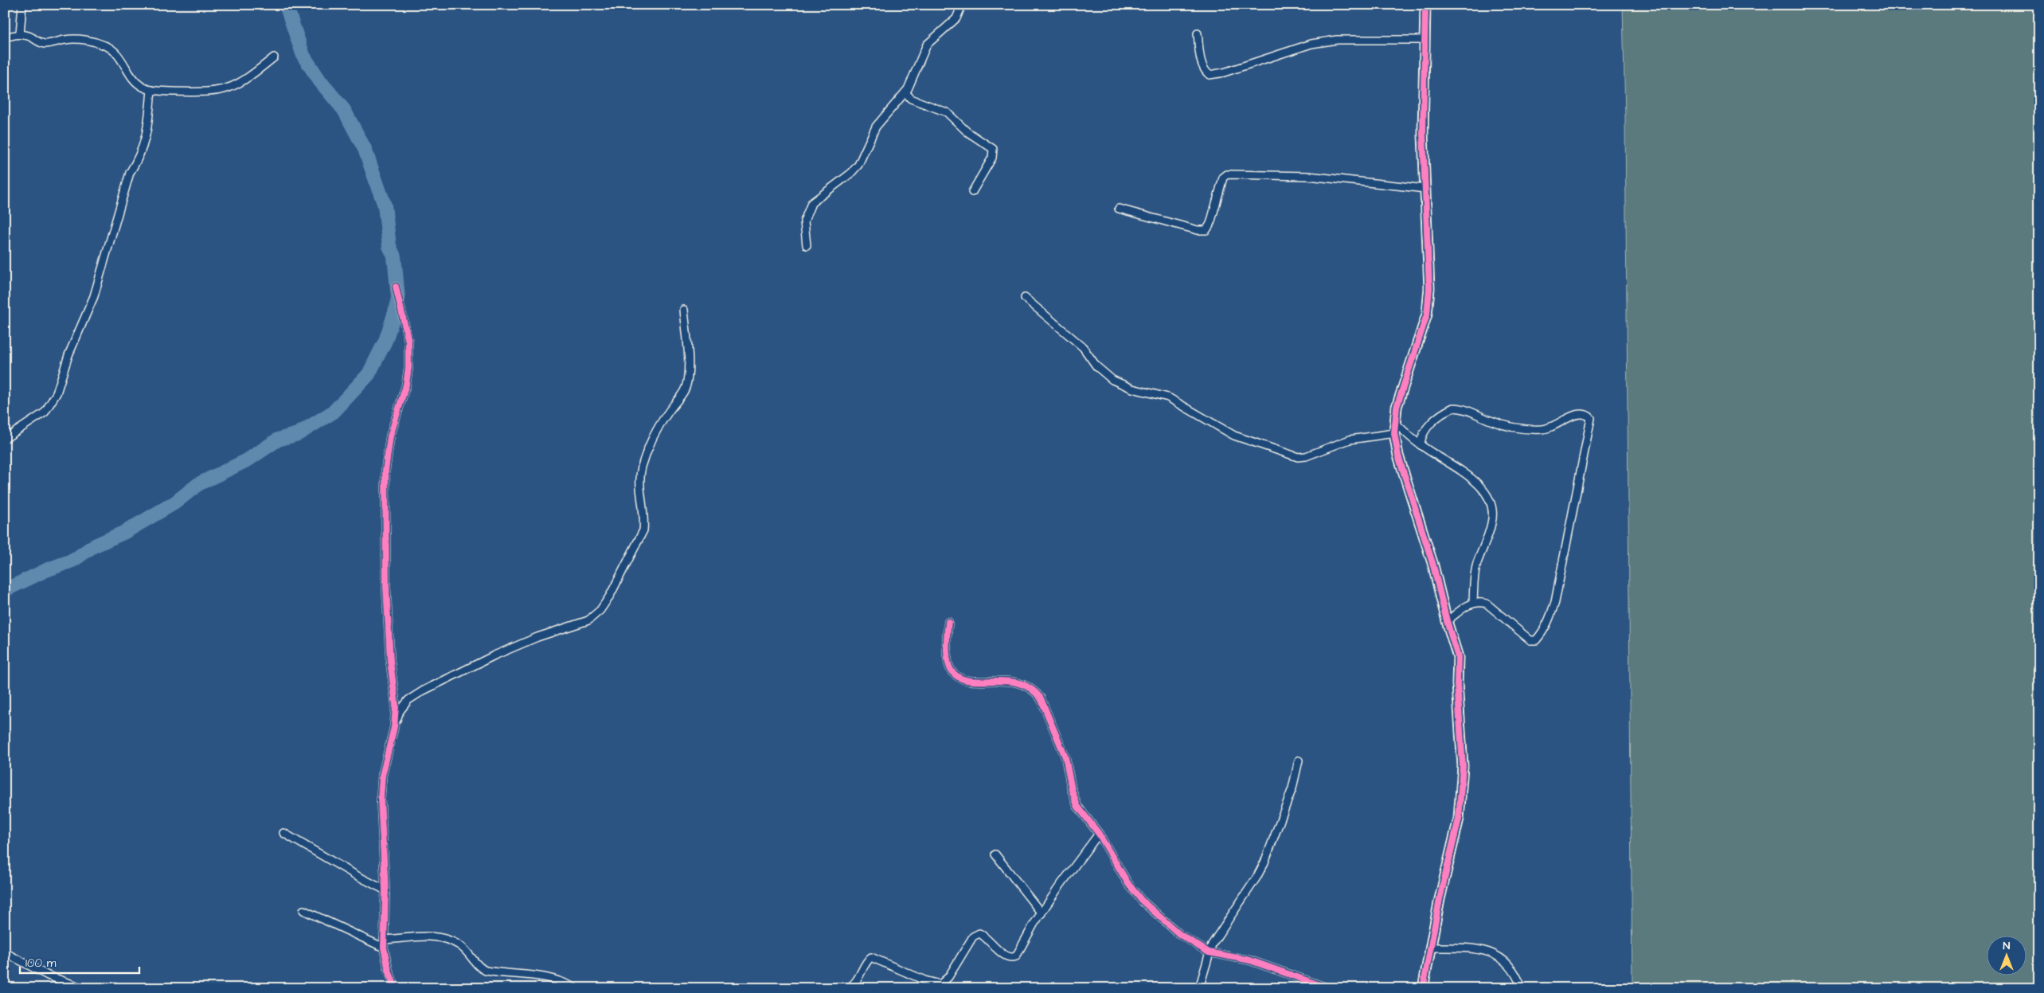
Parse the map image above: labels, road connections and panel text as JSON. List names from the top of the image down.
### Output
{
  "scale_bar": "100 m",
  "north": "top"
}
